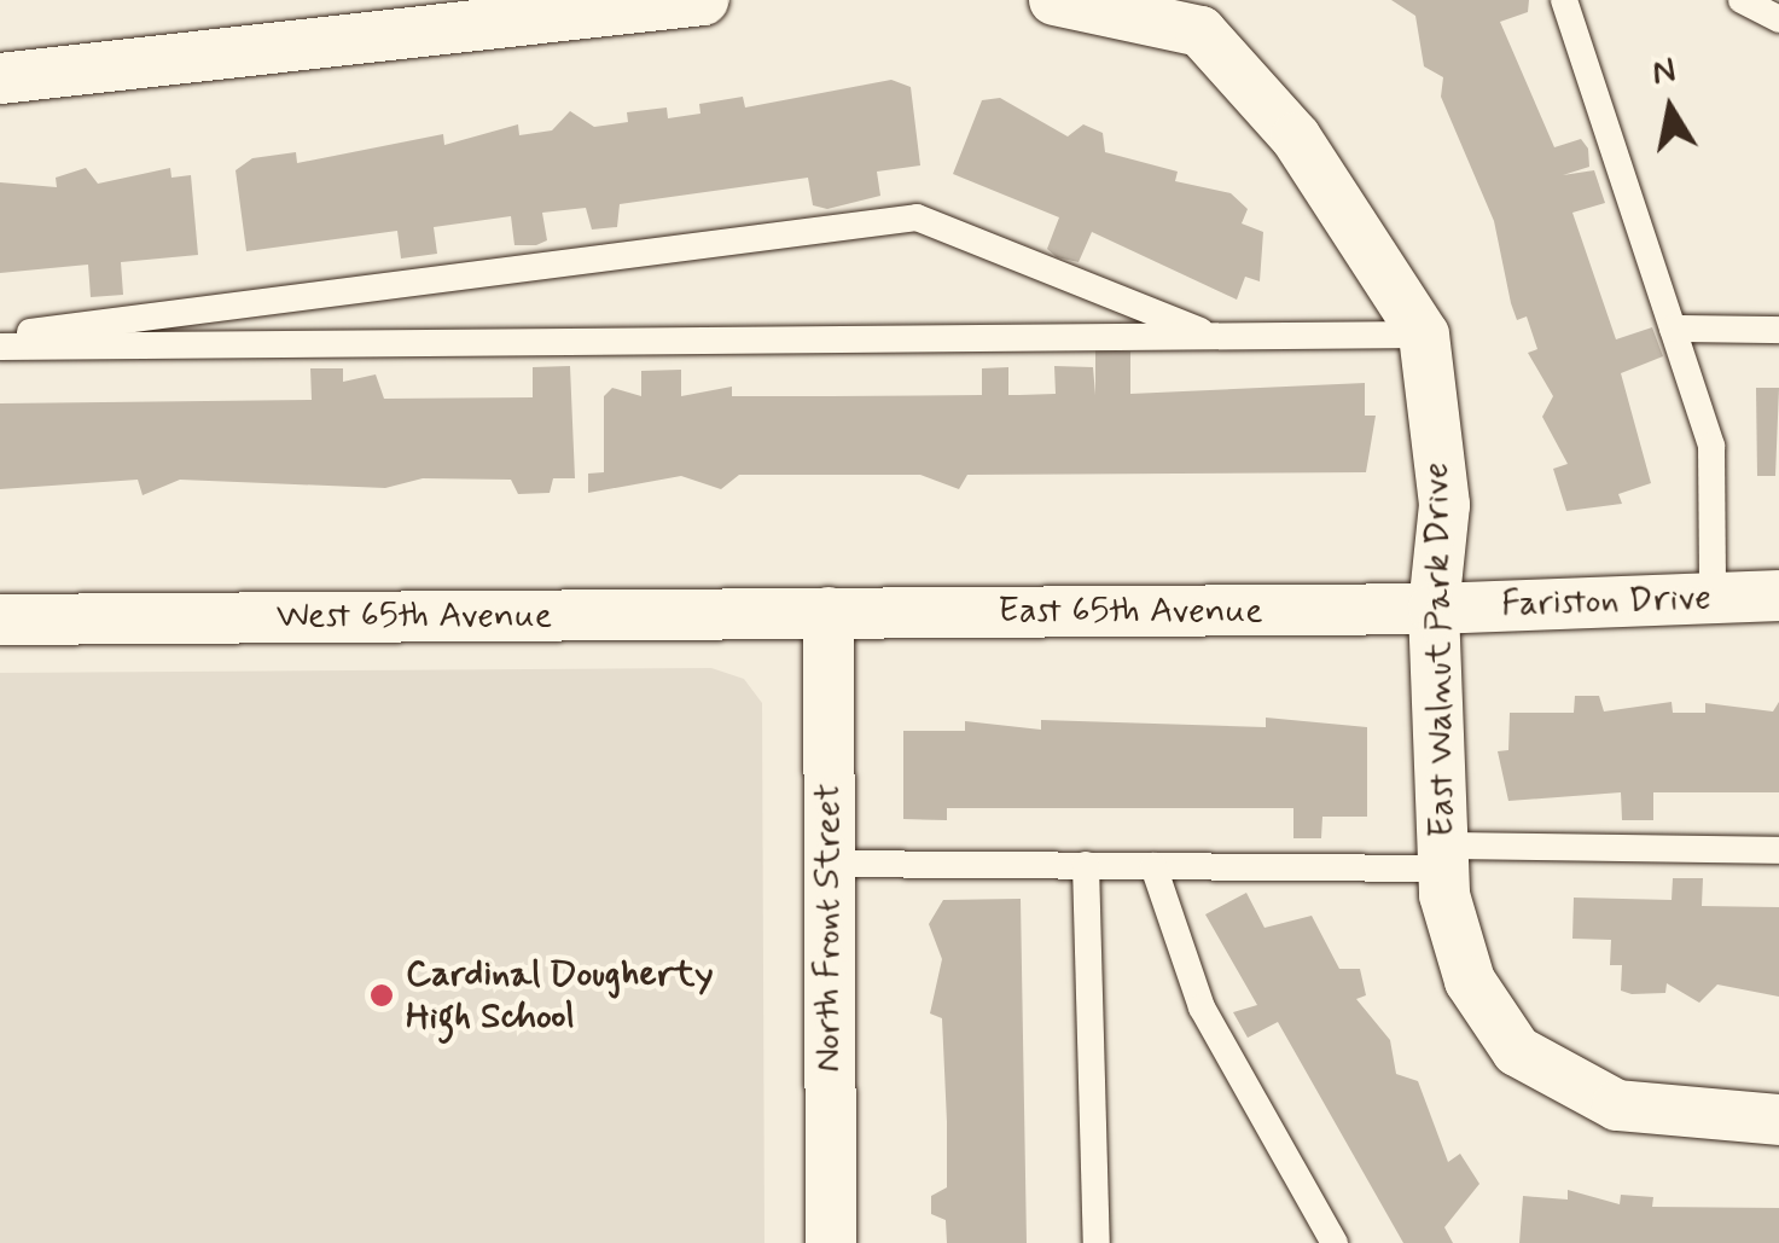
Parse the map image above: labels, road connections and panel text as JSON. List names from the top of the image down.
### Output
{
  "streets": {
    "street": [
      "Fariston Drive",
      "East 65th Avenue",
      "West 65th Avenue",
      "East Walnut Park Drive",
      "North Front Street"
    ]
  },
  "crossings": [
    ["Fariston Drive", "East 65th Avenue"],
    ["Fariston Drive", "East Walnut Park Drive"],
    ["East 65th Avenue", "West 65th Avenue"],
    ["East 65th Avenue", "East Walnut Park Drive"],
    ["East 65th Avenue", "North Front Street"],
    ["West 65th Avenue", "North Front Street"]
  ],
  "places": ["Cardinal Dougherty High School"],
  "north": "top"
}
